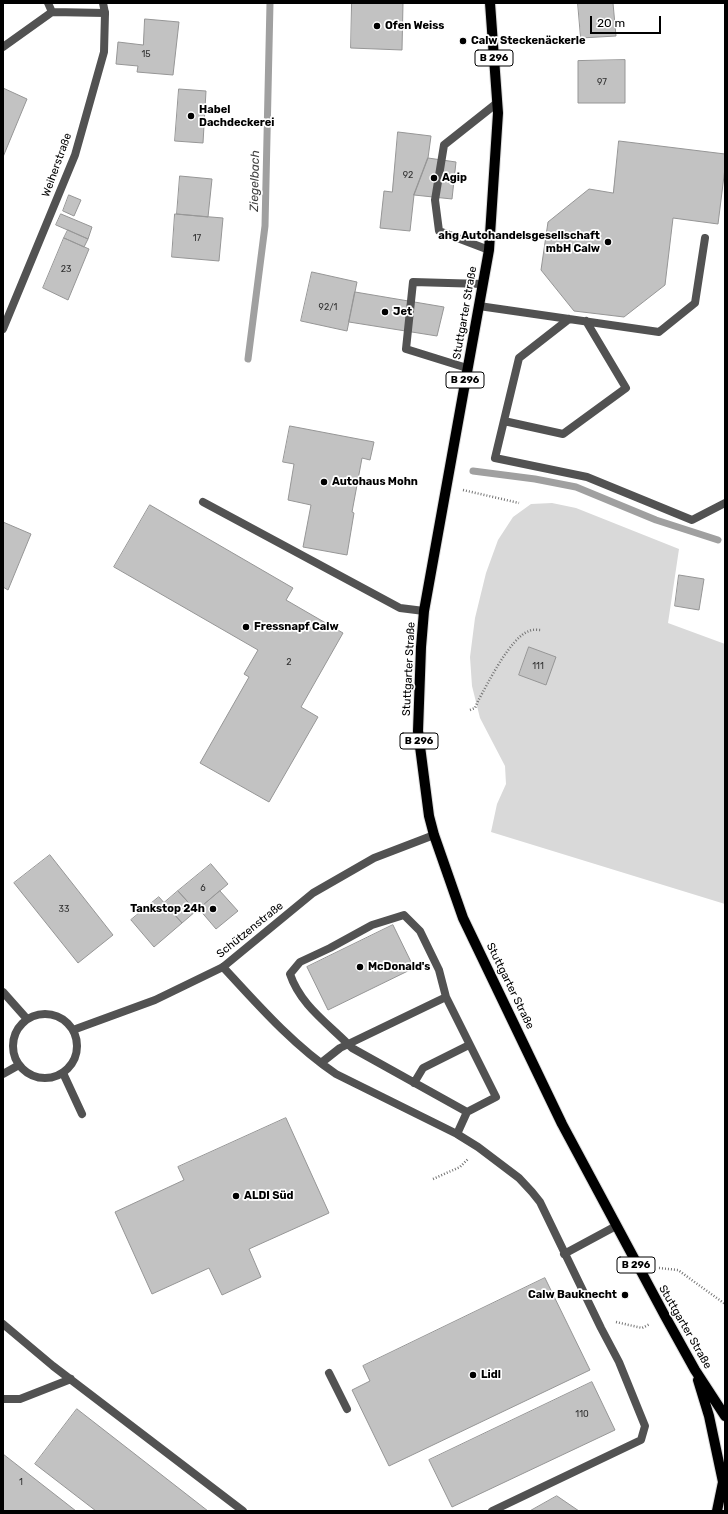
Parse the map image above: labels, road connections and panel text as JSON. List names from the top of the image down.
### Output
{
  "streets": {
    "main road": ["B 296", "Stuttgarter Straße"],
    "street": ["Weiherstraße", "Schützenstraße"]
  },
  "crossings": [
    ["Stuttgarter Straße", "Schützenstraße"]
  ],
  "water": ["Ziegelbach"],
  "places": [
    "Ofen Weiss",
    "Calw Steckenäckerle",
    "Habel Dachdeckerei",
    "Agip",
    "ahg Autohandelsgesellschaft mbH Calw",
    "Jet",
    "Autohaus Mohn",
    "Fressnapf Calw",
    "Tankstop 24h",
    "McDonald's",
    "ALDI Süd",
    "Calw Bauknecht",
    "Lidl"
  ],
  "house_numbers": [
    "15",
    "97",
    "92",
    "17",
    "23",
    "92/1",
    "2",
    "111",
    "6",
    "33",
    "110",
    "1"
  ],
  "scale_bar": "20 m"
}
